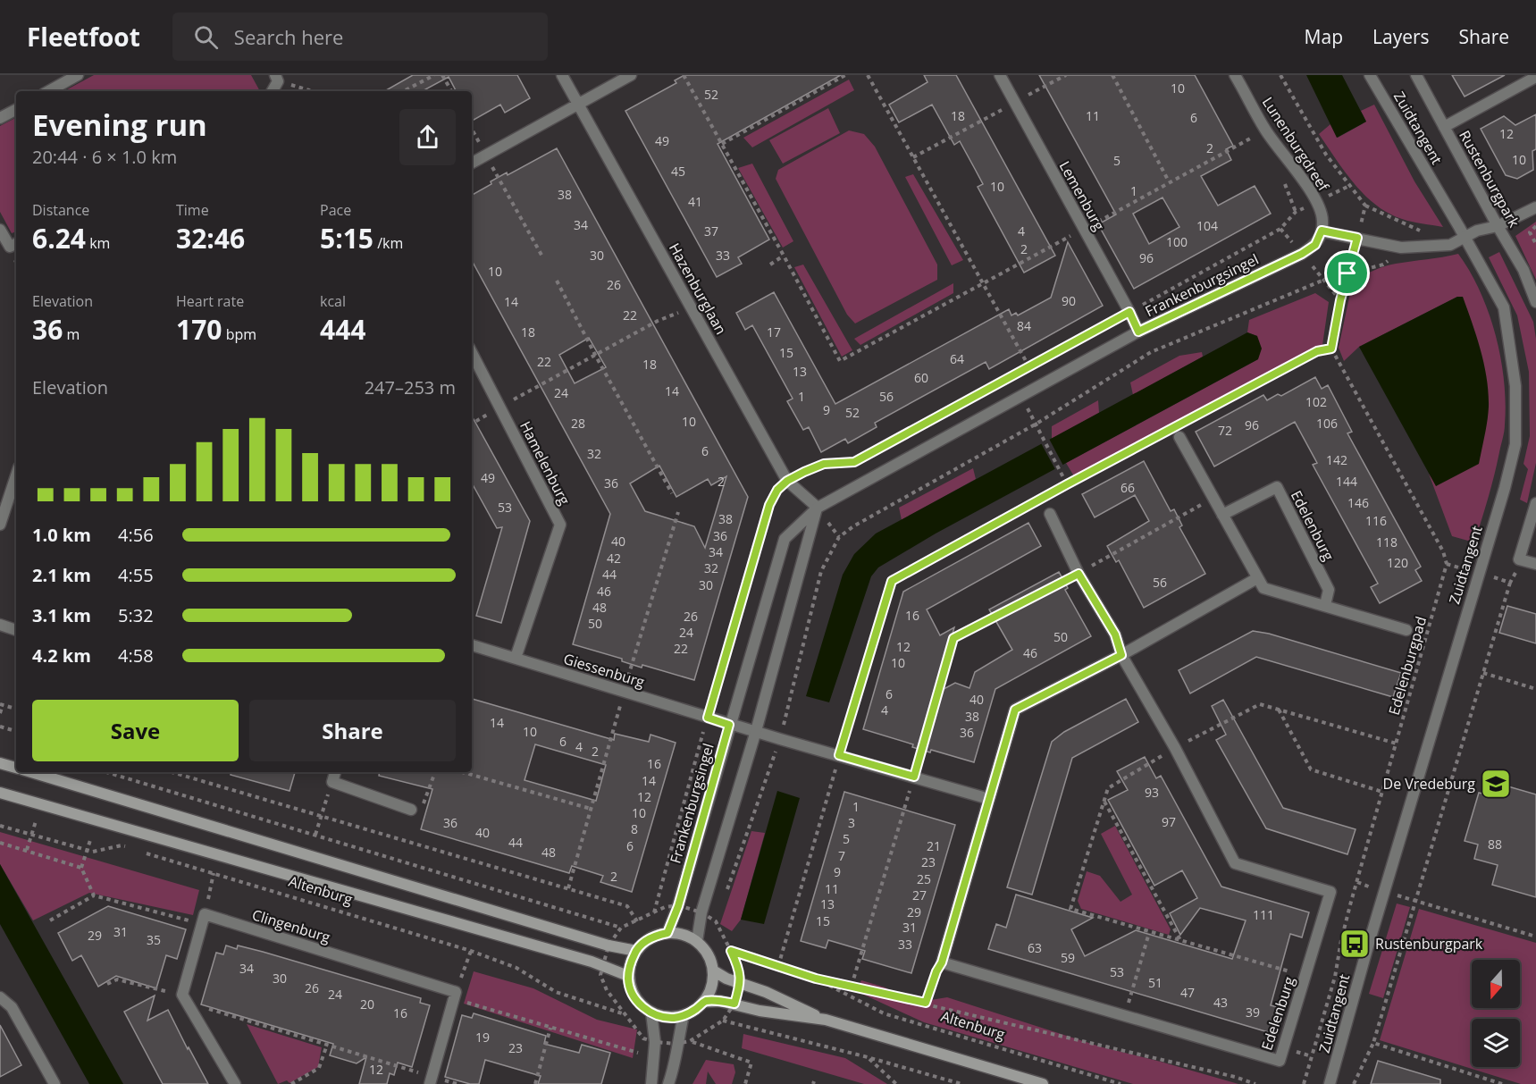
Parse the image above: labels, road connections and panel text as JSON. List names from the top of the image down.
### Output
{
  "streets": {
    "main road": ["Altenburg"],
    "street": [
      "Zuidtangent",
      "Lunenburgdreef",
      "Rustenburgpark",
      "Lemenburg",
      "Frankenburgsingel",
      "Hazenburglaan",
      "Hamelenburg",
      "Edelenburg",
      "Giessenburg",
      "Clingenburg"
    ],
    "path": ["Edelenburgpad"]
  },
  "crossings": [
    ["Lunenburgdreef", "Frankenburgsingel"],
    ["Lemenburg", "Frankenburgsingel"],
    ["Frankenburgsingel", "Hazenburglaan"],
    ["Frankenburgsingel", "Giessenburg"],
    ["Frankenburgsingel", "Altenburg"],
    ["Hamelenburg", "Giessenburg"]
  ],
  "places": {
    "school or university": ["De Vredeburg"],
    "bus stop": ["Rustenburgpark"]
  },
  "house_numbers": [
    "10",
    "52",
    "18",
    "11",
    "6",
    "12",
    "49",
    "2",
    "10",
    "5",
    "45",
    "10",
    "1",
    "38",
    "41",
    "34",
    "104",
    "37",
    "4",
    "100",
    "2",
    "30",
    "33",
    "96",
    "10",
    "26",
    "90",
    "14",
    "22",
    "84",
    "18",
    "17",
    "15",
    "64",
    "22",
    "18",
    "13",
    "60",
    "14",
    "24",
    "1",
    "56",
    "102",
    "9",
    "52",
    "10",
    "28",
    "106",
    "96",
    "72",
    "6",
    "32",
    "142",
    "49",
    "2",
    "144",
    "36",
    "66",
    "146",
    "53",
    "38",
    "116",
    "36",
    "40",
    "118",
    "34",
    "42",
    "120",
    "32",
    "44",
    "56",
    "30",
    "46",
    "48",
    "16",
    "26",
    "50",
    "24",
    "50",
    "12",
    "22",
    "46",
    "10",
    "6",
    "40",
    "4",
    "38",
    "14",
    "10",
    "36",
    "6",
    "4",
    "2",
    "16",
    "14",
    "93",
    "12",
    "1",
    "10",
    "97",
    "36",
    "3",
    "8",
    "40",
    "5",
    "44",
    "88",
    "6",
    "21",
    "48",
    "7",
    "23",
    "9",
    "2",
    "25",
    "11",
    "27",
    "13",
    "29",
    "111",
    "15",
    "31",
    "31",
    "29",
    "35",
    "33",
    "63",
    "59",
    "34",
    "53",
    "30",
    "51",
    "26",
    "47",
    "24",
    "43",
    "20",
    "39",
    "16",
    "19",
    "23",
    "12"
  ],
  "north": "bottom",
  "page": {
    "header": "Fleetfoot",
    "search": "Search here",
    "nav": ["Map", "Layers", "Share"],
    "heading": ["Evening run", "20:44 · 6 × 1.0 km"],
    "stats": [
      ["Distance", "6.24 km"],
      ["Time", "32:46"],
      ["Pace", "5:15 /km"],
      ["Elevation", "36 m"],
      ["Heart rate", "170 bpm"],
      ["kcal", "444"]
    ],
    "chart": ["Elevation", "247–253 m"],
    "list": [
      {
        "name": "1.0 km",
        "note": "4:56"
      },
      {
        "name": "2.1 km",
        "note": "4:55"
      },
      {
        "name": "3.1 km",
        "note": "5:32"
      },
      {
        "name": "4.2 km",
        "note": "4:58"
      }
    ],
    "buttons": ["Save", "Share"]
  }
}
